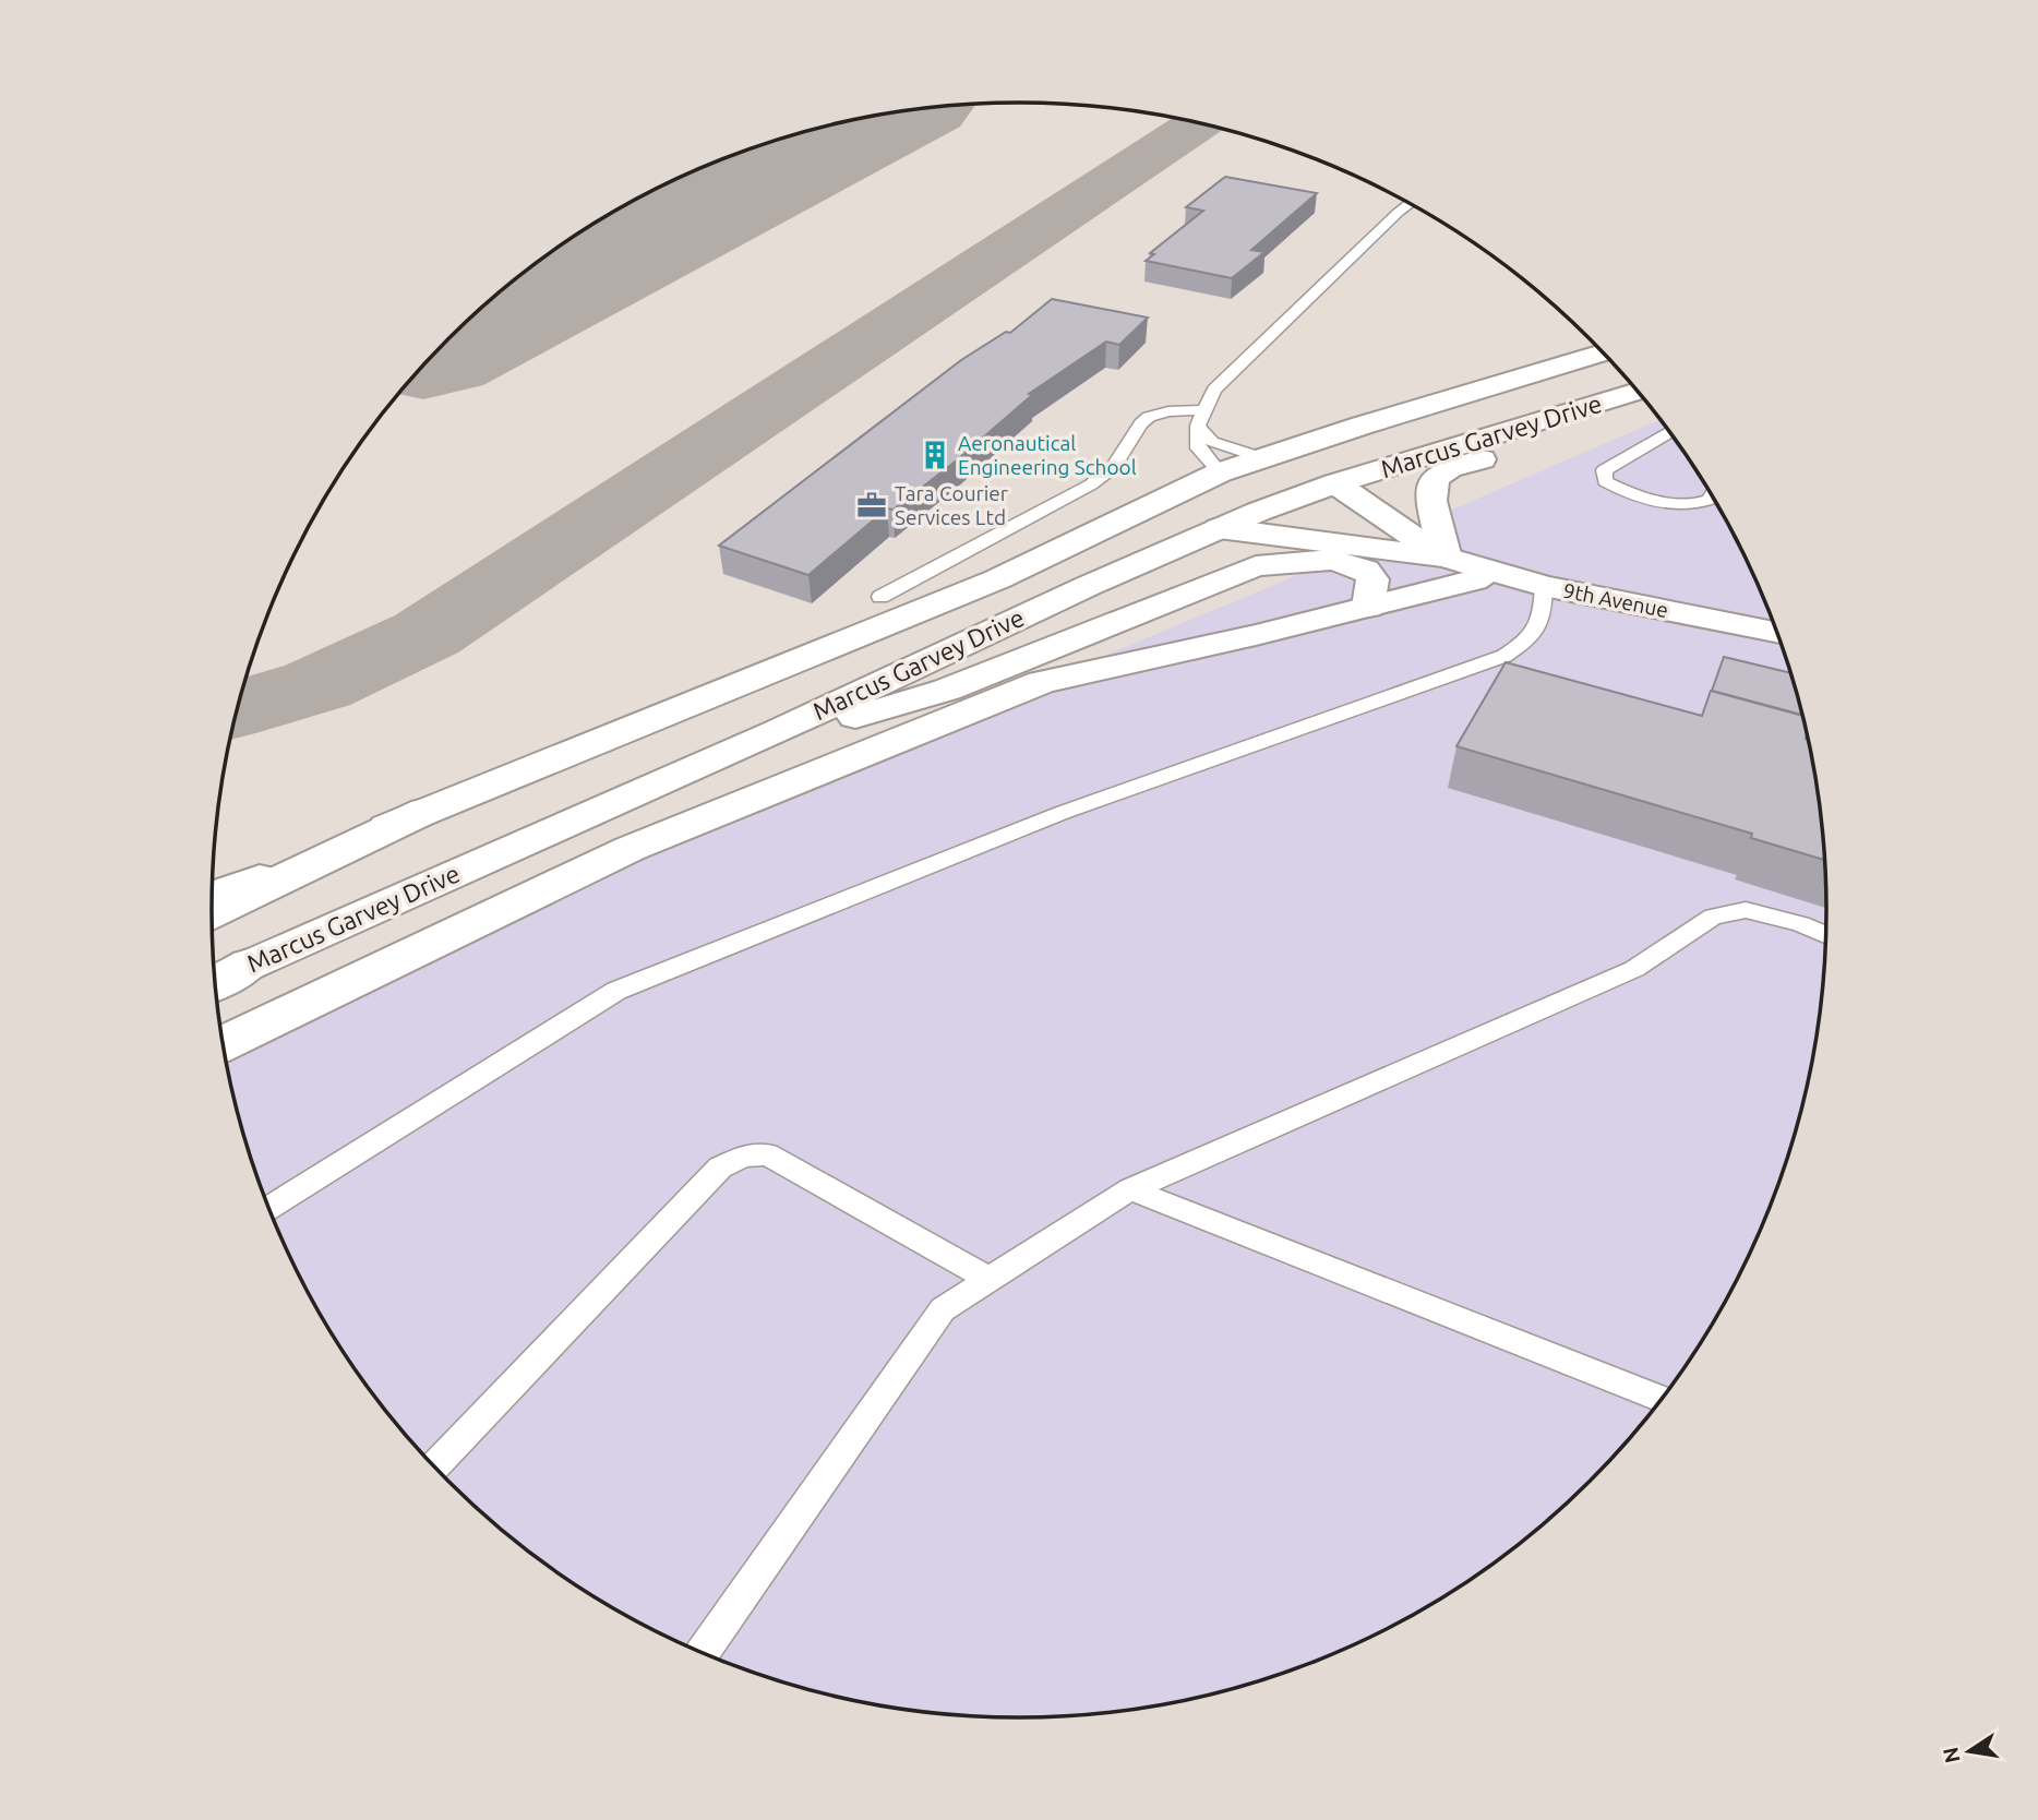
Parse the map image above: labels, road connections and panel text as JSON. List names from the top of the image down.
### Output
{
  "streets": {
    "main road": ["Marcus Garvey Drive", "9th Avenue"]
  },
  "crossings": [
    ["Marcus Garvey Drive", "9th Avenue"]
  ],
  "places": {
    "building": ["Aeronautical Engineering School"],
    "office": ["Tara Courier Services Ltd"]
  },
  "north": "left"
}
